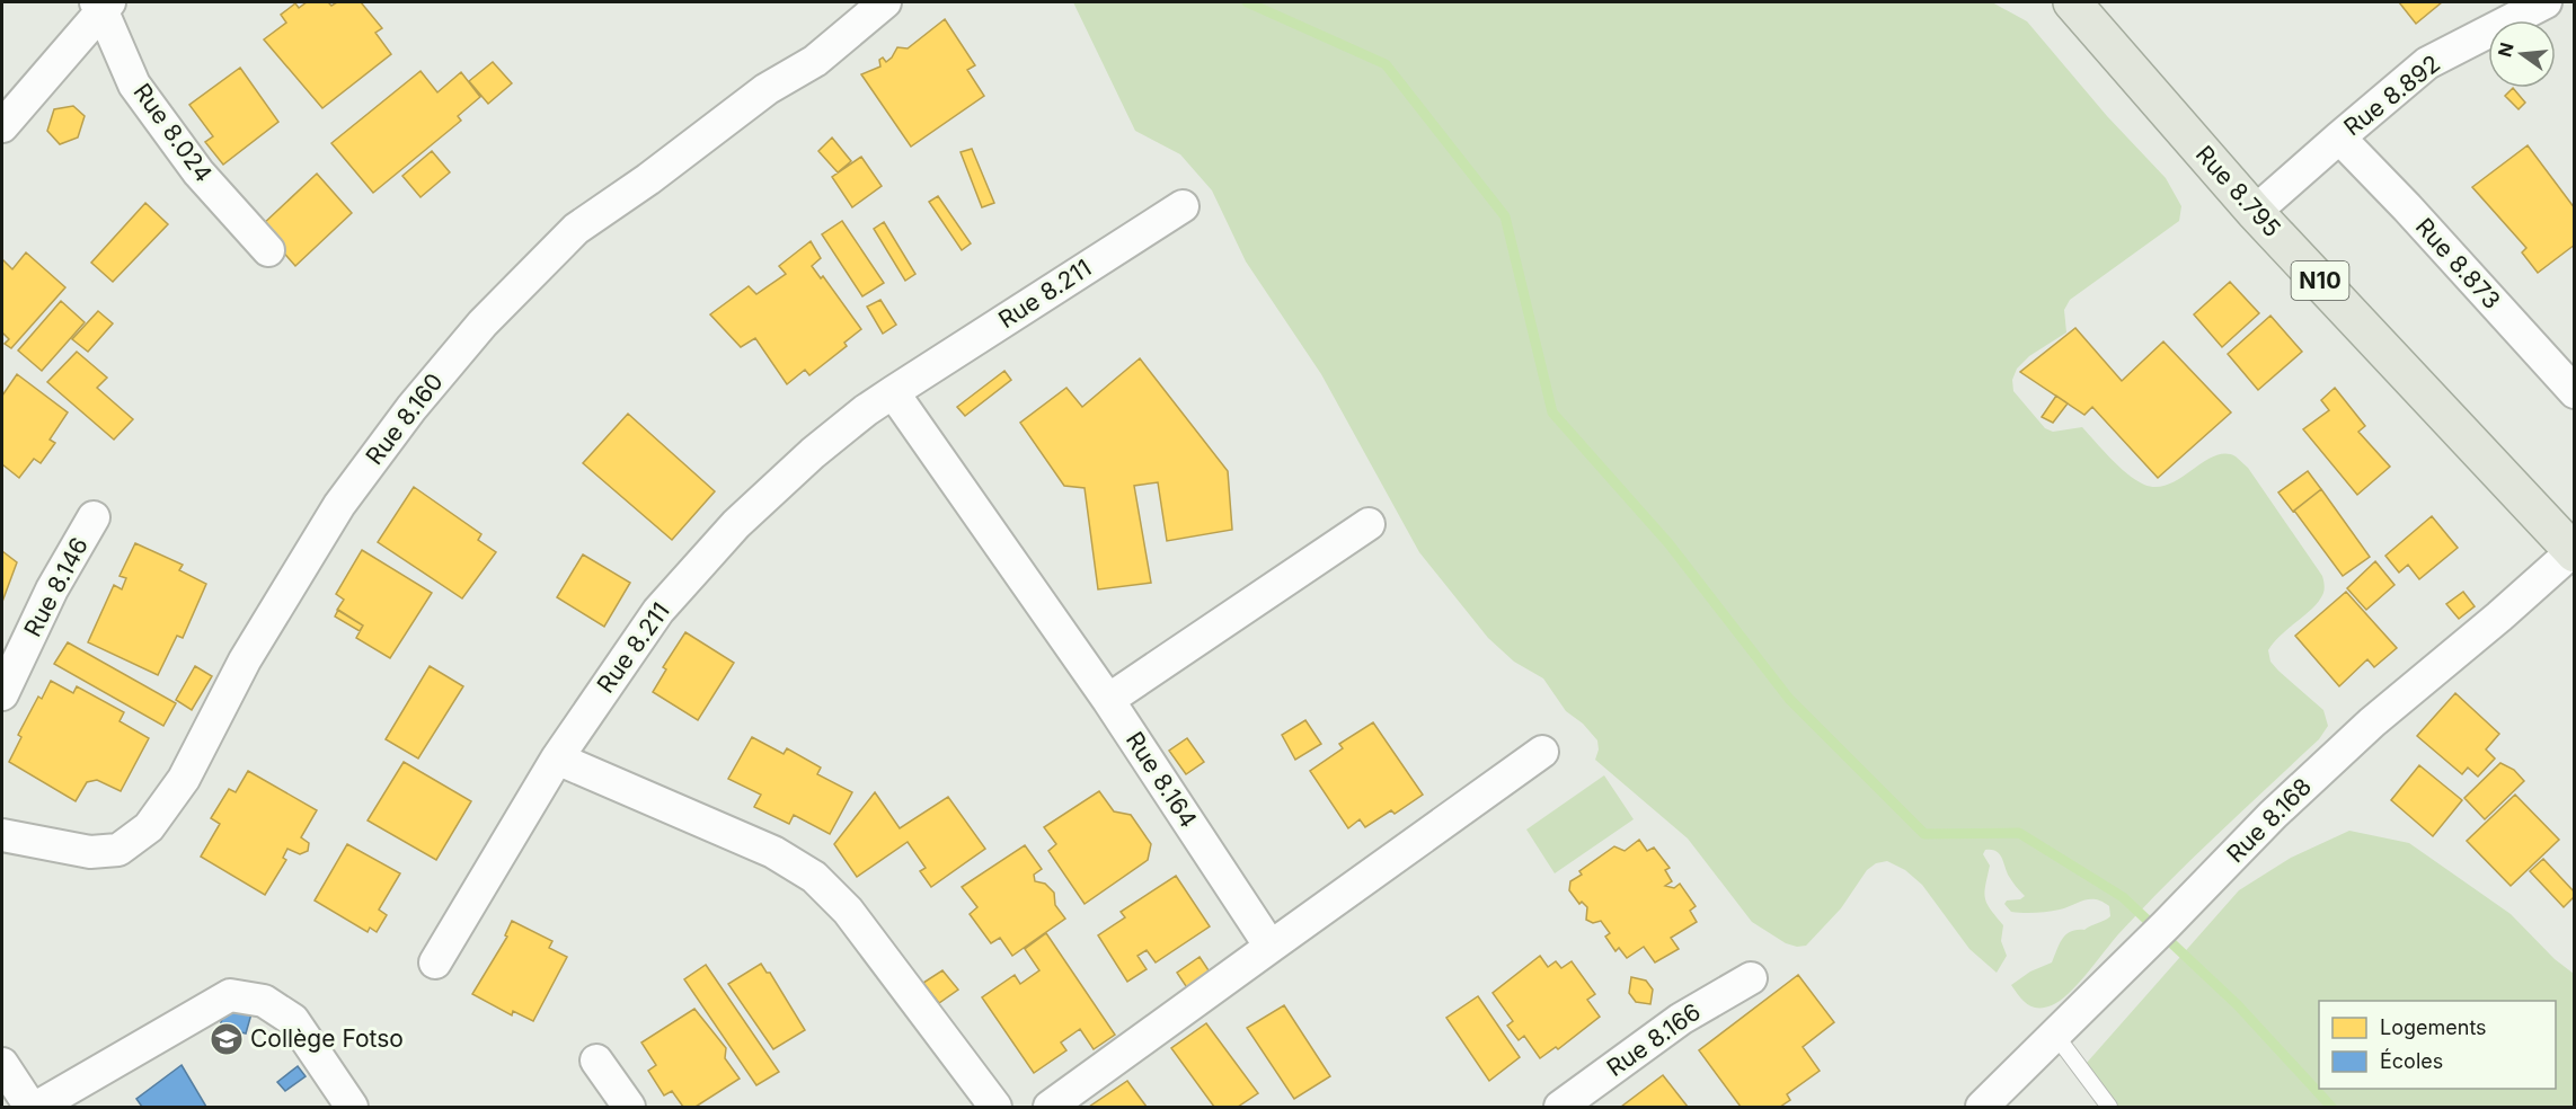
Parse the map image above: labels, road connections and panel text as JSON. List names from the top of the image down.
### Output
{
  "streets": {
    "highway": ["Rue 8.795", "N10"],
    "street": [
      "Rue 8.892",
      "Rue 8.024",
      "Rue 8.873",
      "Rue 8.211",
      "Rue 8.160",
      "Rue 8.146",
      "Rue 8.164",
      "Rue 8.168",
      "Rue 8.166"
    ]
  },
  "crossings": [
    ["Rue 8.892", "Rue 8.795"],
    ["Rue 8.892", "Rue 8.873"],
    ["Rue 8.795", "Rue 8.168"],
    ["Rue 8.211", "Rue 8.164"]
  ],
  "places": {
    "school or university": ["Collège Fotso"]
  },
  "legend": ["Logements", "Écoles"],
  "north": "left"
}
